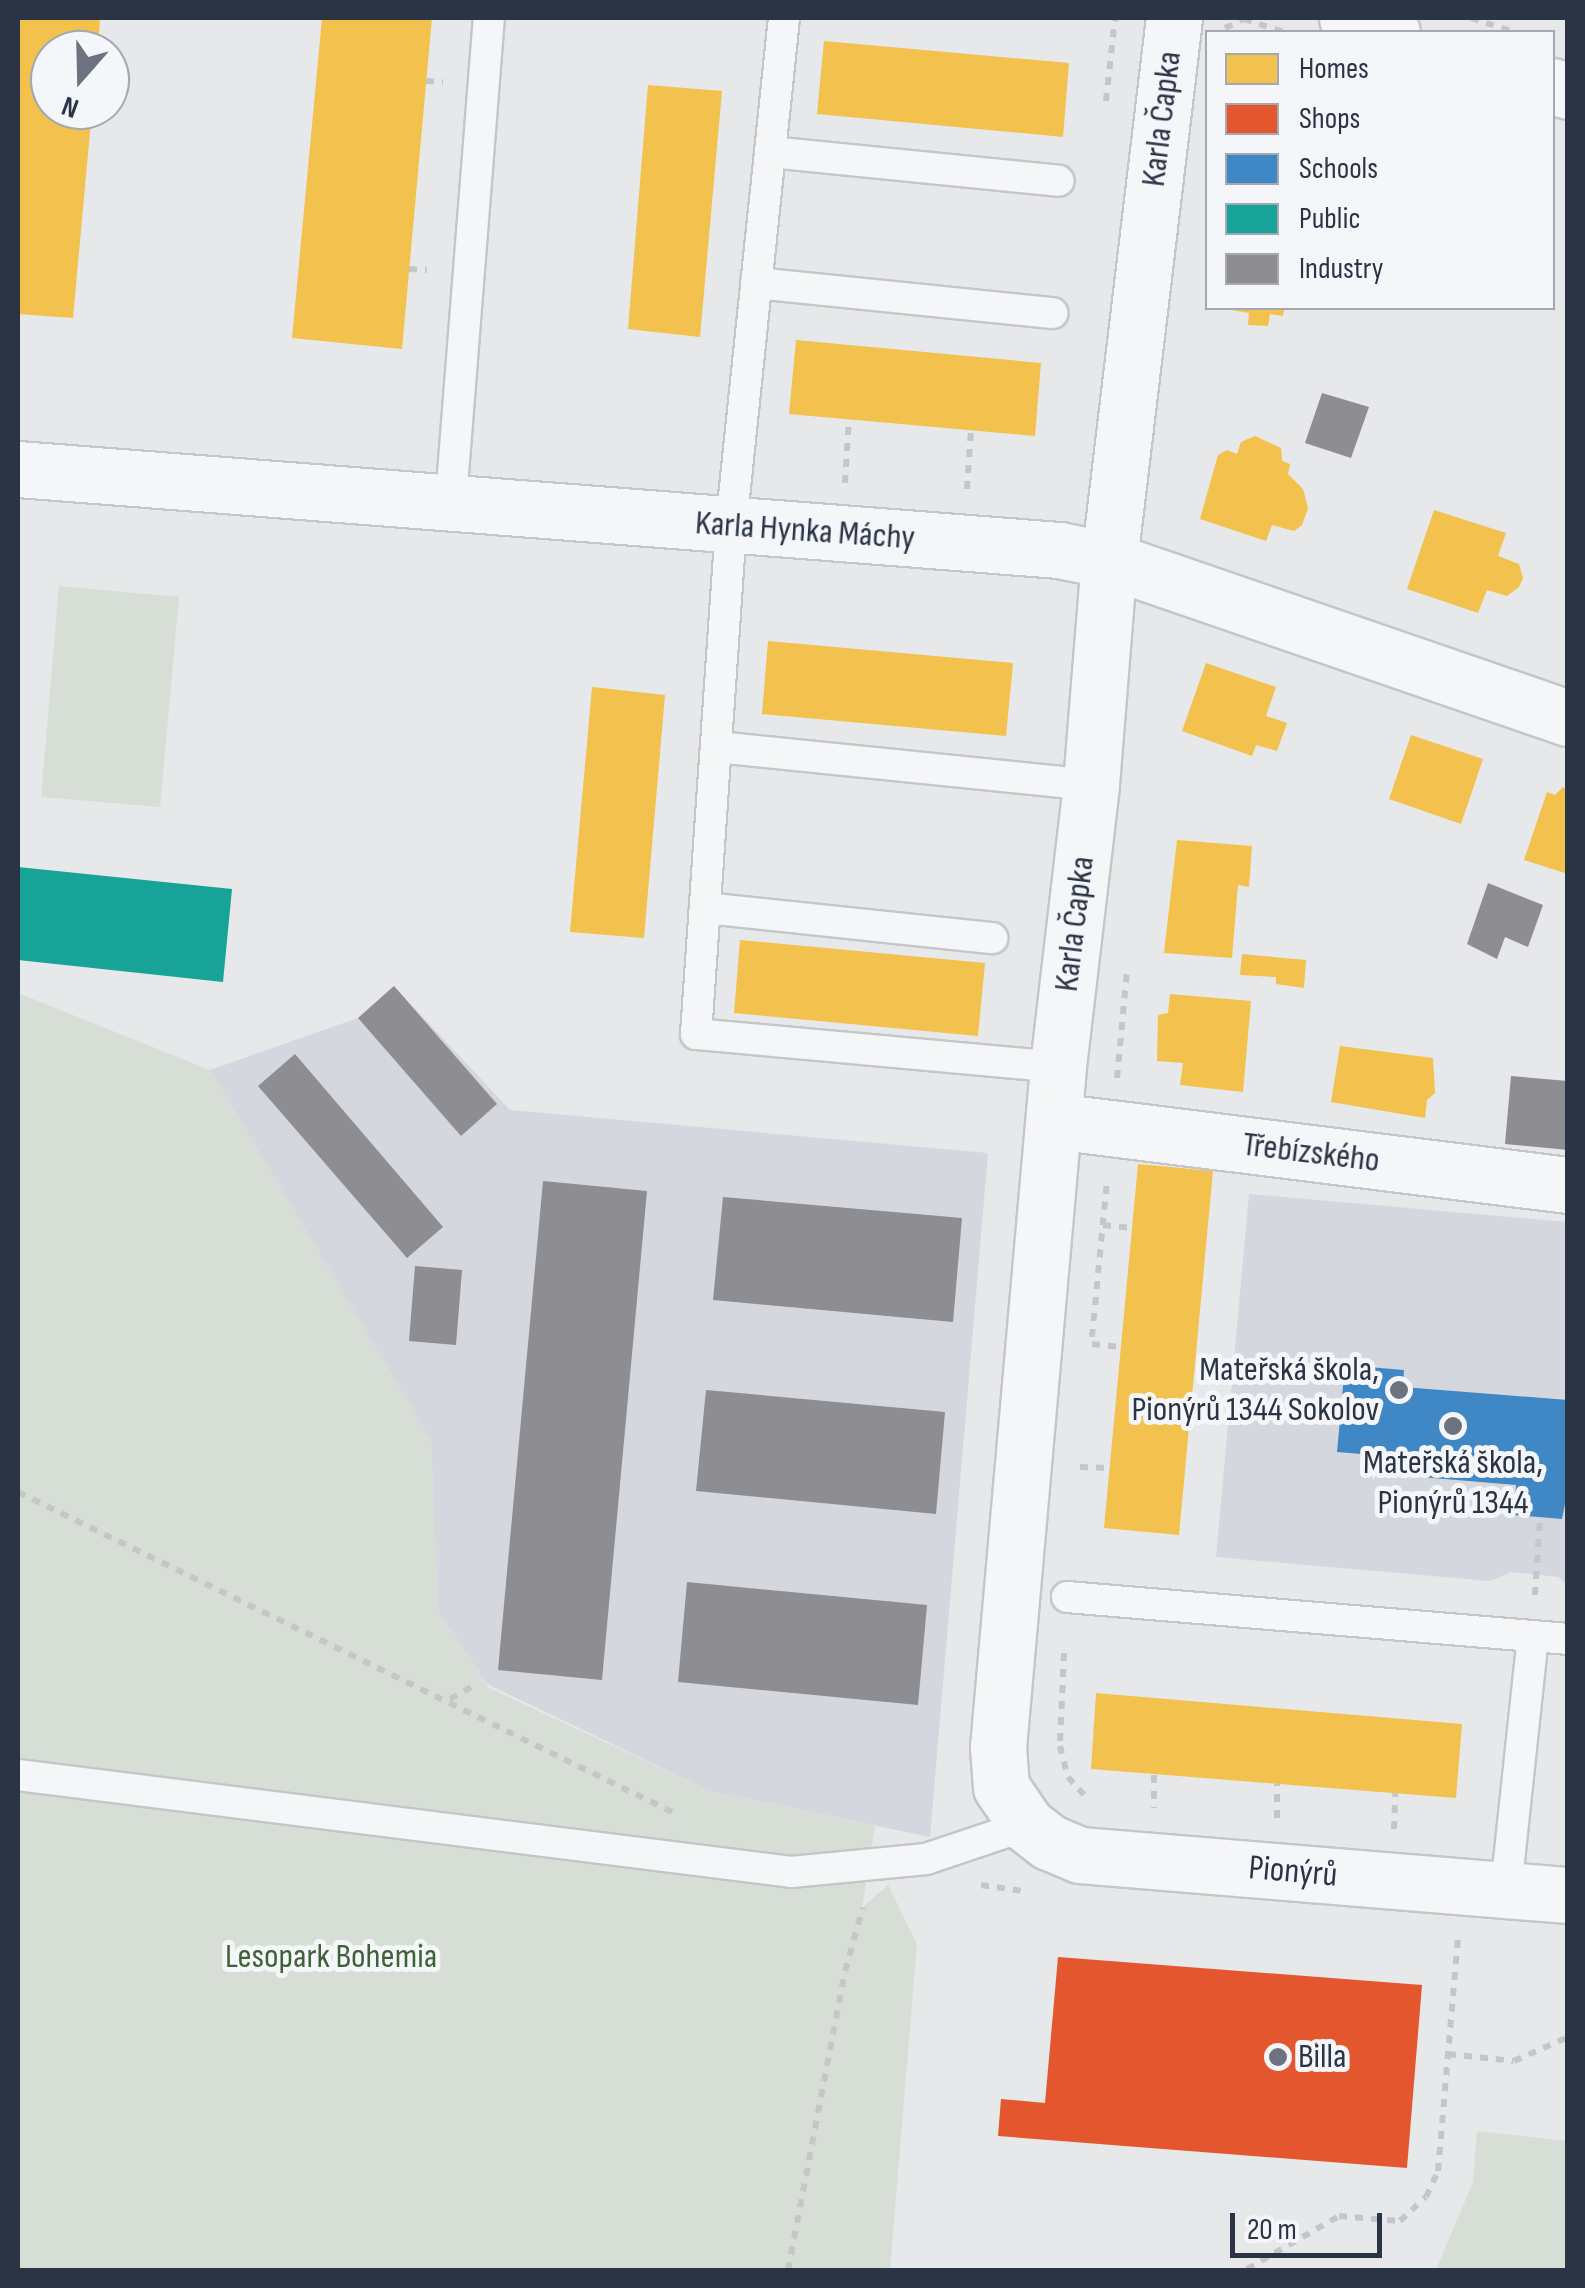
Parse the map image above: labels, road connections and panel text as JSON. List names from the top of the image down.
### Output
{
  "streets": {
    "street": [
      "Karla Čapka",
      "Karla Hynka Máchy",
      "Třebízského",
      "Pionýrů"
    ]
  },
  "crossings": [
    ["Karla Čapka", "Karla Hynka Máchy"],
    ["Karla Čapka", "Třebízského"],
    ["Karla Čapka", "Pionýrů"]
  ],
  "parks": ["Lesopark Bohemia"],
  "places": ["Mateřská škola, Pionýrů 1344 Sokolov", "Mateřská škola, Pionýrů 1344", "Billa"],
  "legend": [
    "Homes",
    "Shops",
    "Schools",
    "Public",
    "Industry"
  ],
  "scale_bar": "20 m",
  "north": "bottom"
}
